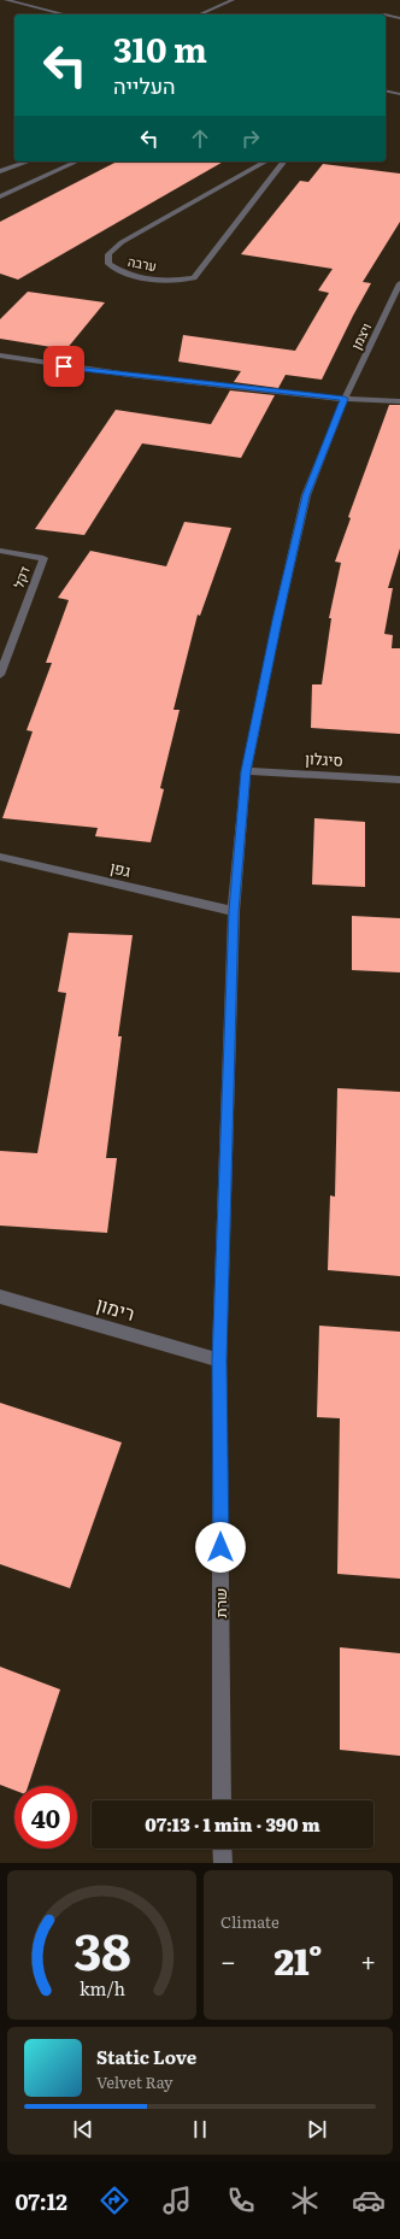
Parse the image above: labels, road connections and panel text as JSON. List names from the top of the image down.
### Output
{
  "streets": {
    "street": [
      "ערבה",
      "ויצמן",
      "דקל",
      "סיגלון",
      "גפן",
      "רימון",
      "שרת"
    ]
  },
  "crossings": [
    ["ויצמן", "שרת"],
    ["סיגלון", "שרת"],
    ["גפן", "שרת"],
    ["רימון", "שרת"]
  ],
  "page": {
    "turn": ["310 m", "העלייה"],
    "limit": "40",
    "trip": "07:13 · 1 min · 390 m",
    "tile": "Climate",
    "heat": ["−", "21°", "+"],
    "song": ["Static Love", "Velvet Ray"],
    "tabs": "07:12",
    "gauge": ["38", "km/h"]
  }
}
